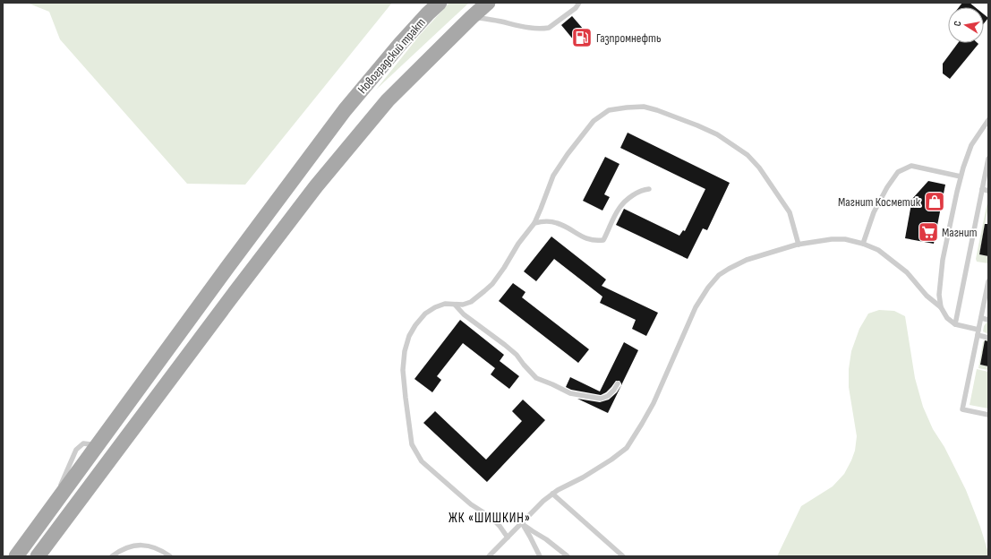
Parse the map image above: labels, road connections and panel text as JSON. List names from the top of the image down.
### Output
{
  "streets": {
    "main road": ["Новоградский тракт"]
  },
  "districts": ["ЖК «ШИШКИН»"],
  "places": {
    "fuel station": ["Газпромнефть"],
    "shop": ["Магнит Косметик"],
    "supermarket": ["Магнит"]
  },
  "north": "left"
}
